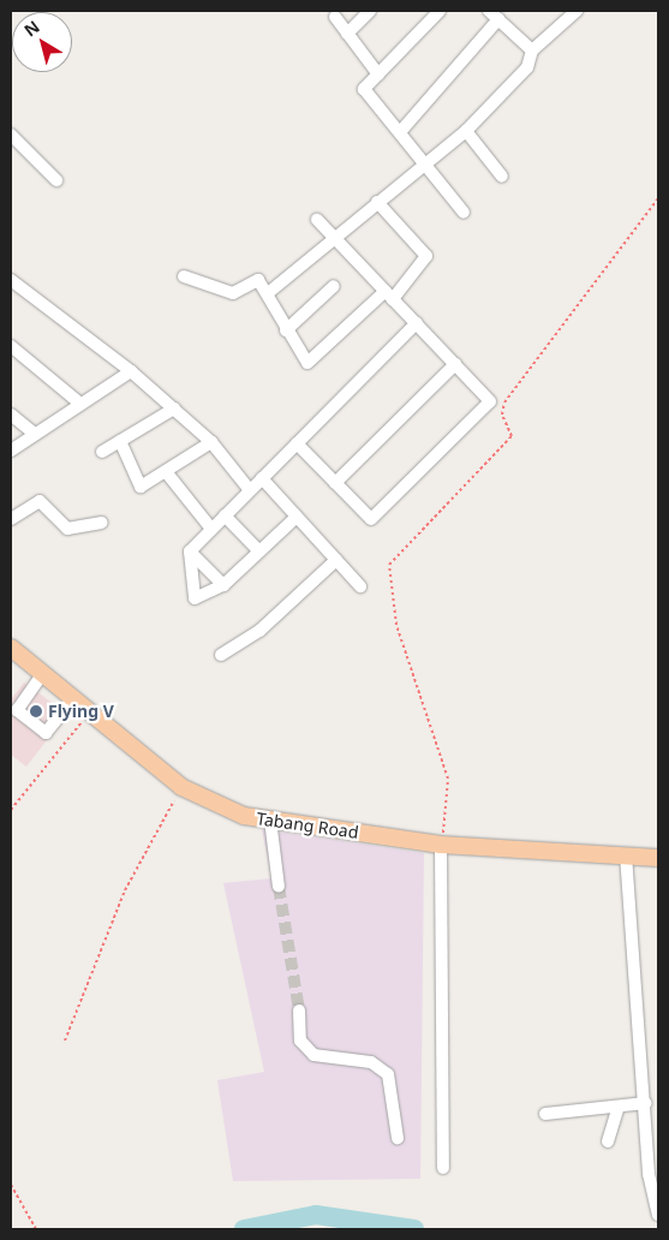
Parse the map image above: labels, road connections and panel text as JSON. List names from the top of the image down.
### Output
{
  "streets": {
    "main road": ["Tabang Road"]
  },
  "places": ["Flying V"],
  "north": "top left"
}
